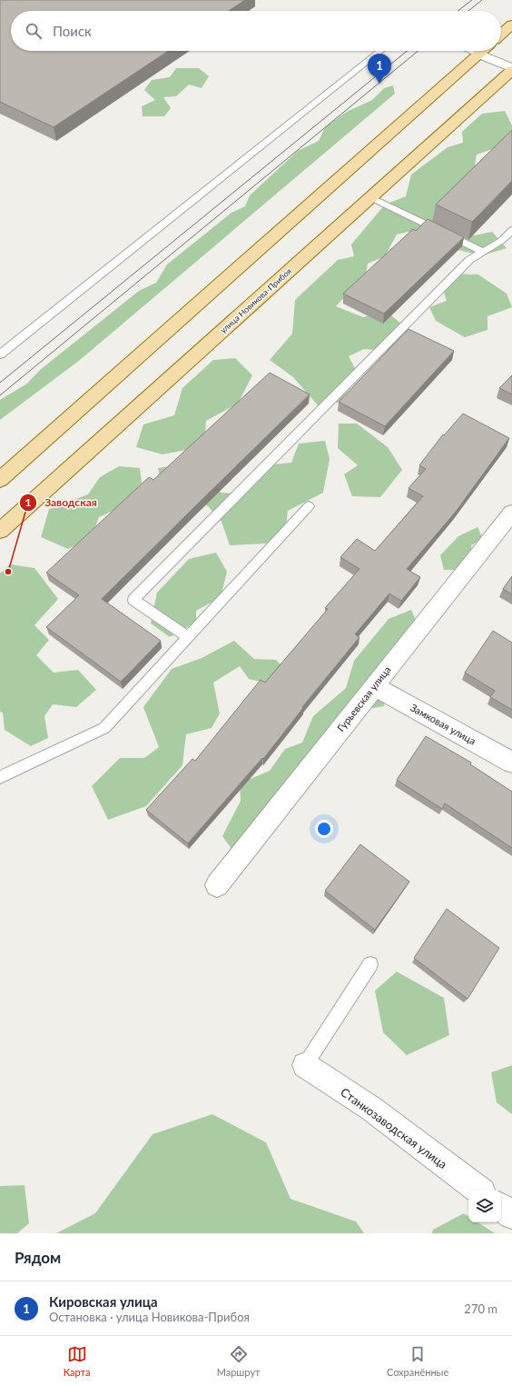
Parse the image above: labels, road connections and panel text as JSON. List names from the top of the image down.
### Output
{
  "streets": {
    "main road": ["улица Новикова-Прибоя"],
    "street": ["Гурьевская улица", "Замковая улица", "Станкозаводская улица"]
  },
  "crossings": [
    ["Гурьевская улица", "Замковая улица"]
  ],
  "places": ["Заводская"],
  "page": {
    "search": "Поиск",
    "pins": "1",
    "heading": "Рядом",
    "list": [
      {
        "mark": "1",
        "name": "Кировская улица",
        "note": "Остановка · улица Новикова-Прибоя",
        "value": "270 m"
      }
    ],
    "nav": ["Карта", "Маршрут", "Сохранённые"]
  }
}
